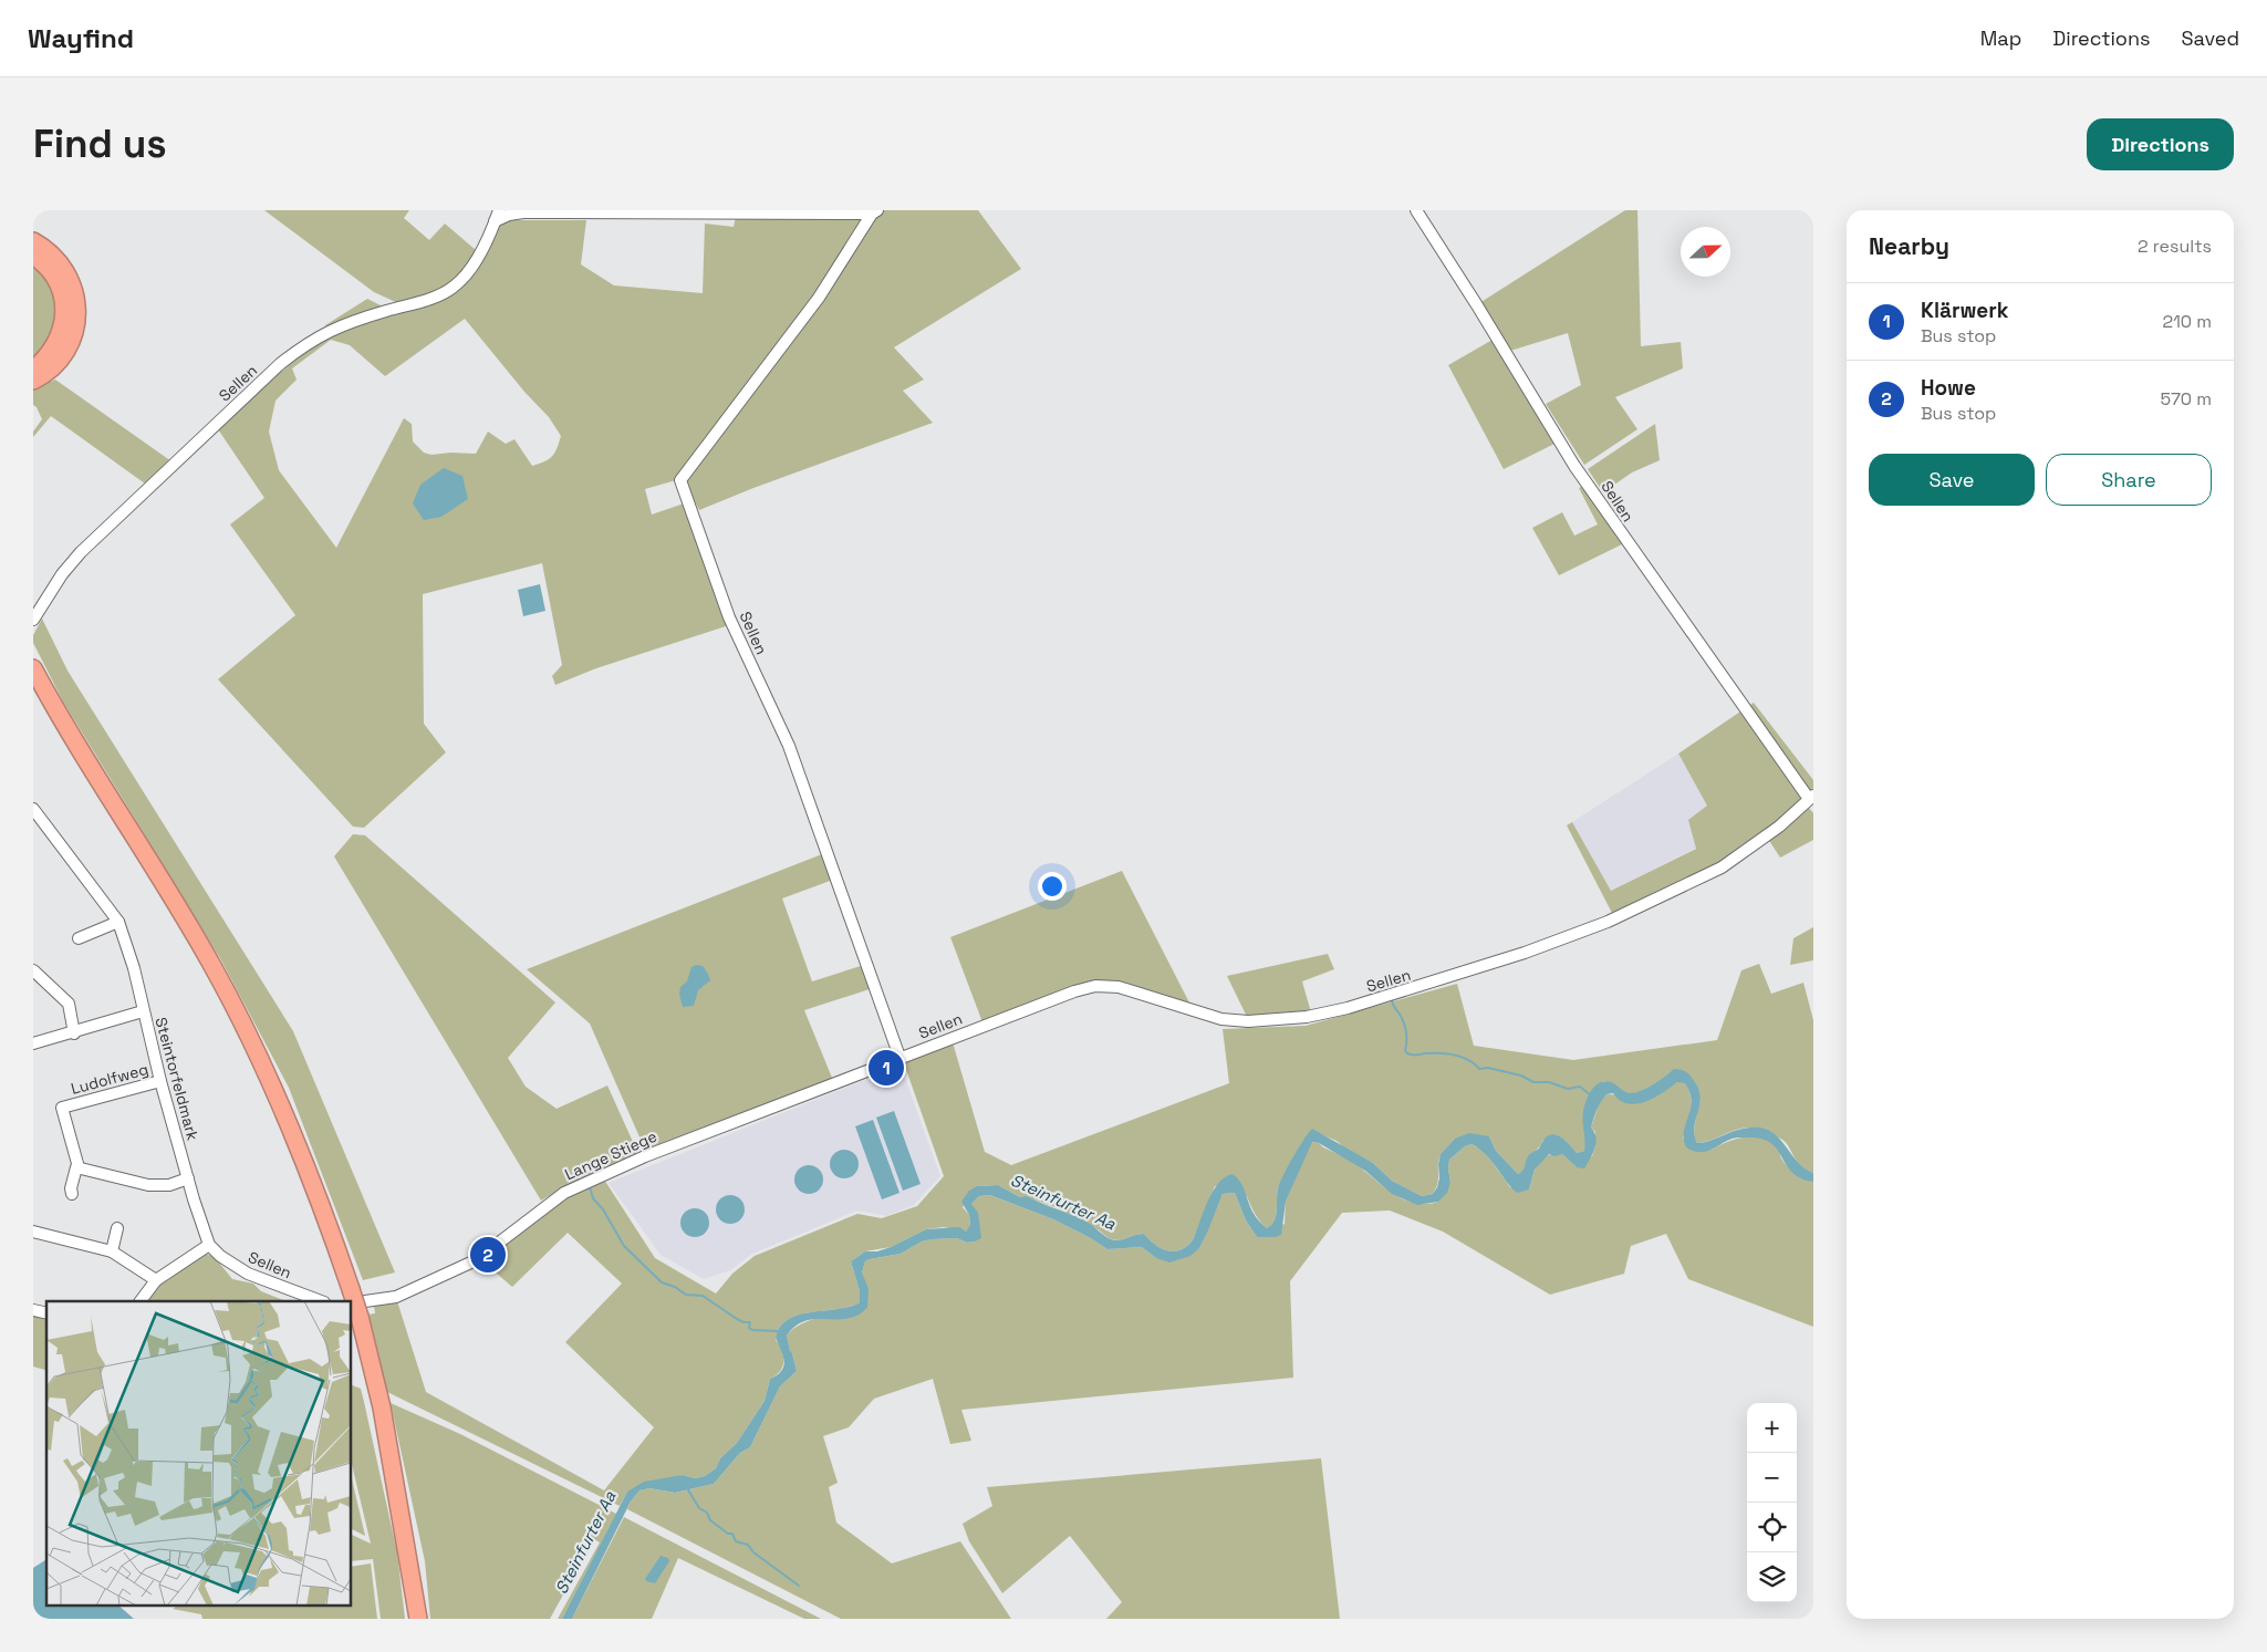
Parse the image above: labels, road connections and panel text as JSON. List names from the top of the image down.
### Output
{
  "streets": {
    "street": [
      "Sellen",
      "Ludolfweg",
      "Steintorfeldmark",
      "Lange Stiege"
    ]
  },
  "crossings": [
    ["Sellen", "Steintorfeldmark"],
    ["Sellen", "Lange Stiege"],
    ["Ludolfweg", "Steintorfeldmark"]
  ],
  "water": ["Steinfurter Aa"],
  "north": "right",
  "page": {
    "header": "Wayfind",
    "nav": ["Map", "Directions", "Saved"],
    "buttons": [
      "Directions",
      ["Save", "Share"]
    ],
    "title": "Find us",
    "heading": ["Nearby", "2 results"],
    "list": [
      {
        "mark": "1",
        "name": "Klärwerk",
        "note": "Bus stop",
        "value": "210 m"
      },
      {
        "mark": "2",
        "name": "Howe",
        "note": "Bus stop",
        "value": "570 m"
      }
    ],
    "pins": ["1", "2"],
    "map_buttons": ["+", "−"]
  }
}
